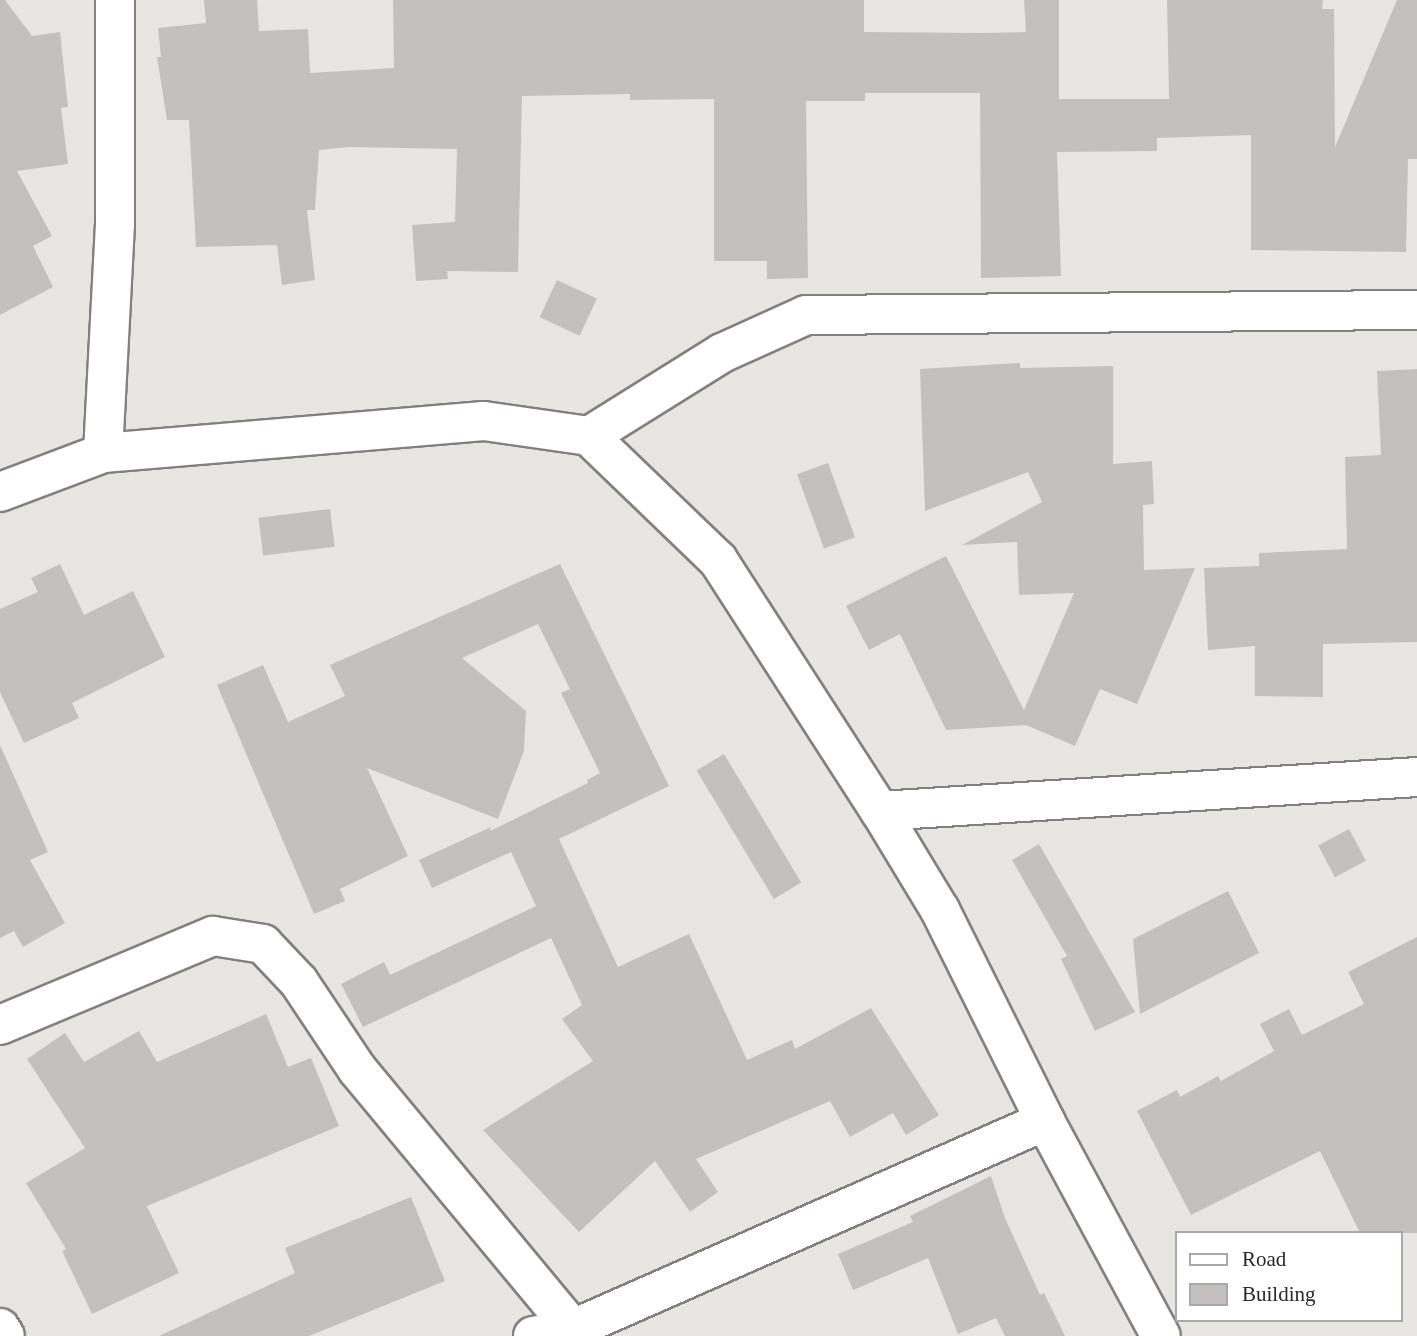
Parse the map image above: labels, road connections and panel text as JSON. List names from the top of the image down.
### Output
{
  "legend": ["Road", "Building"]
}
